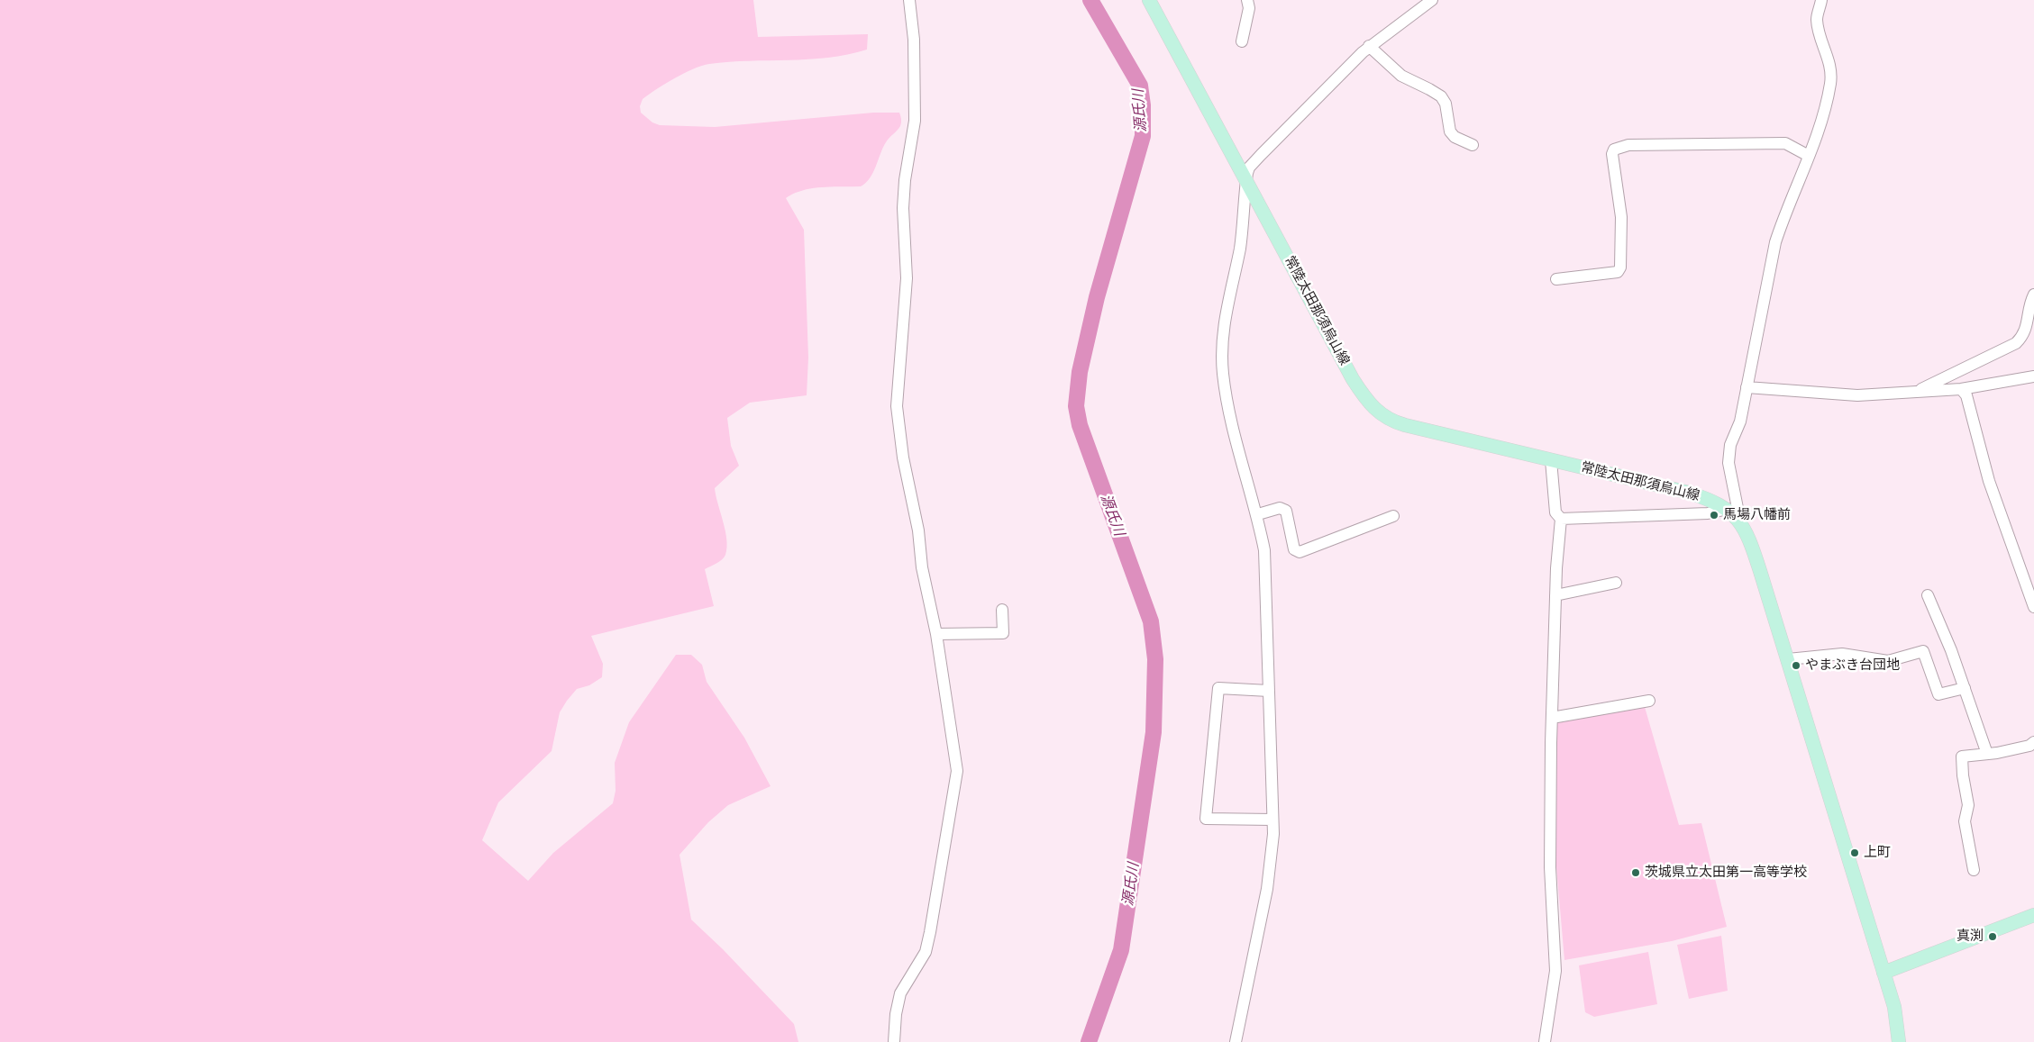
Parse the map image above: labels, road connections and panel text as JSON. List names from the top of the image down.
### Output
{
  "streets": {
    "main road": ["常陸太田那須烏山線"]
  },
  "water": ["源氏川"],
  "places": [
    "馬場八幡前",
    "やまぶき台団地",
    "上町",
    "茨城県立太田第一高等学校",
    "真渕"
  ]
}
